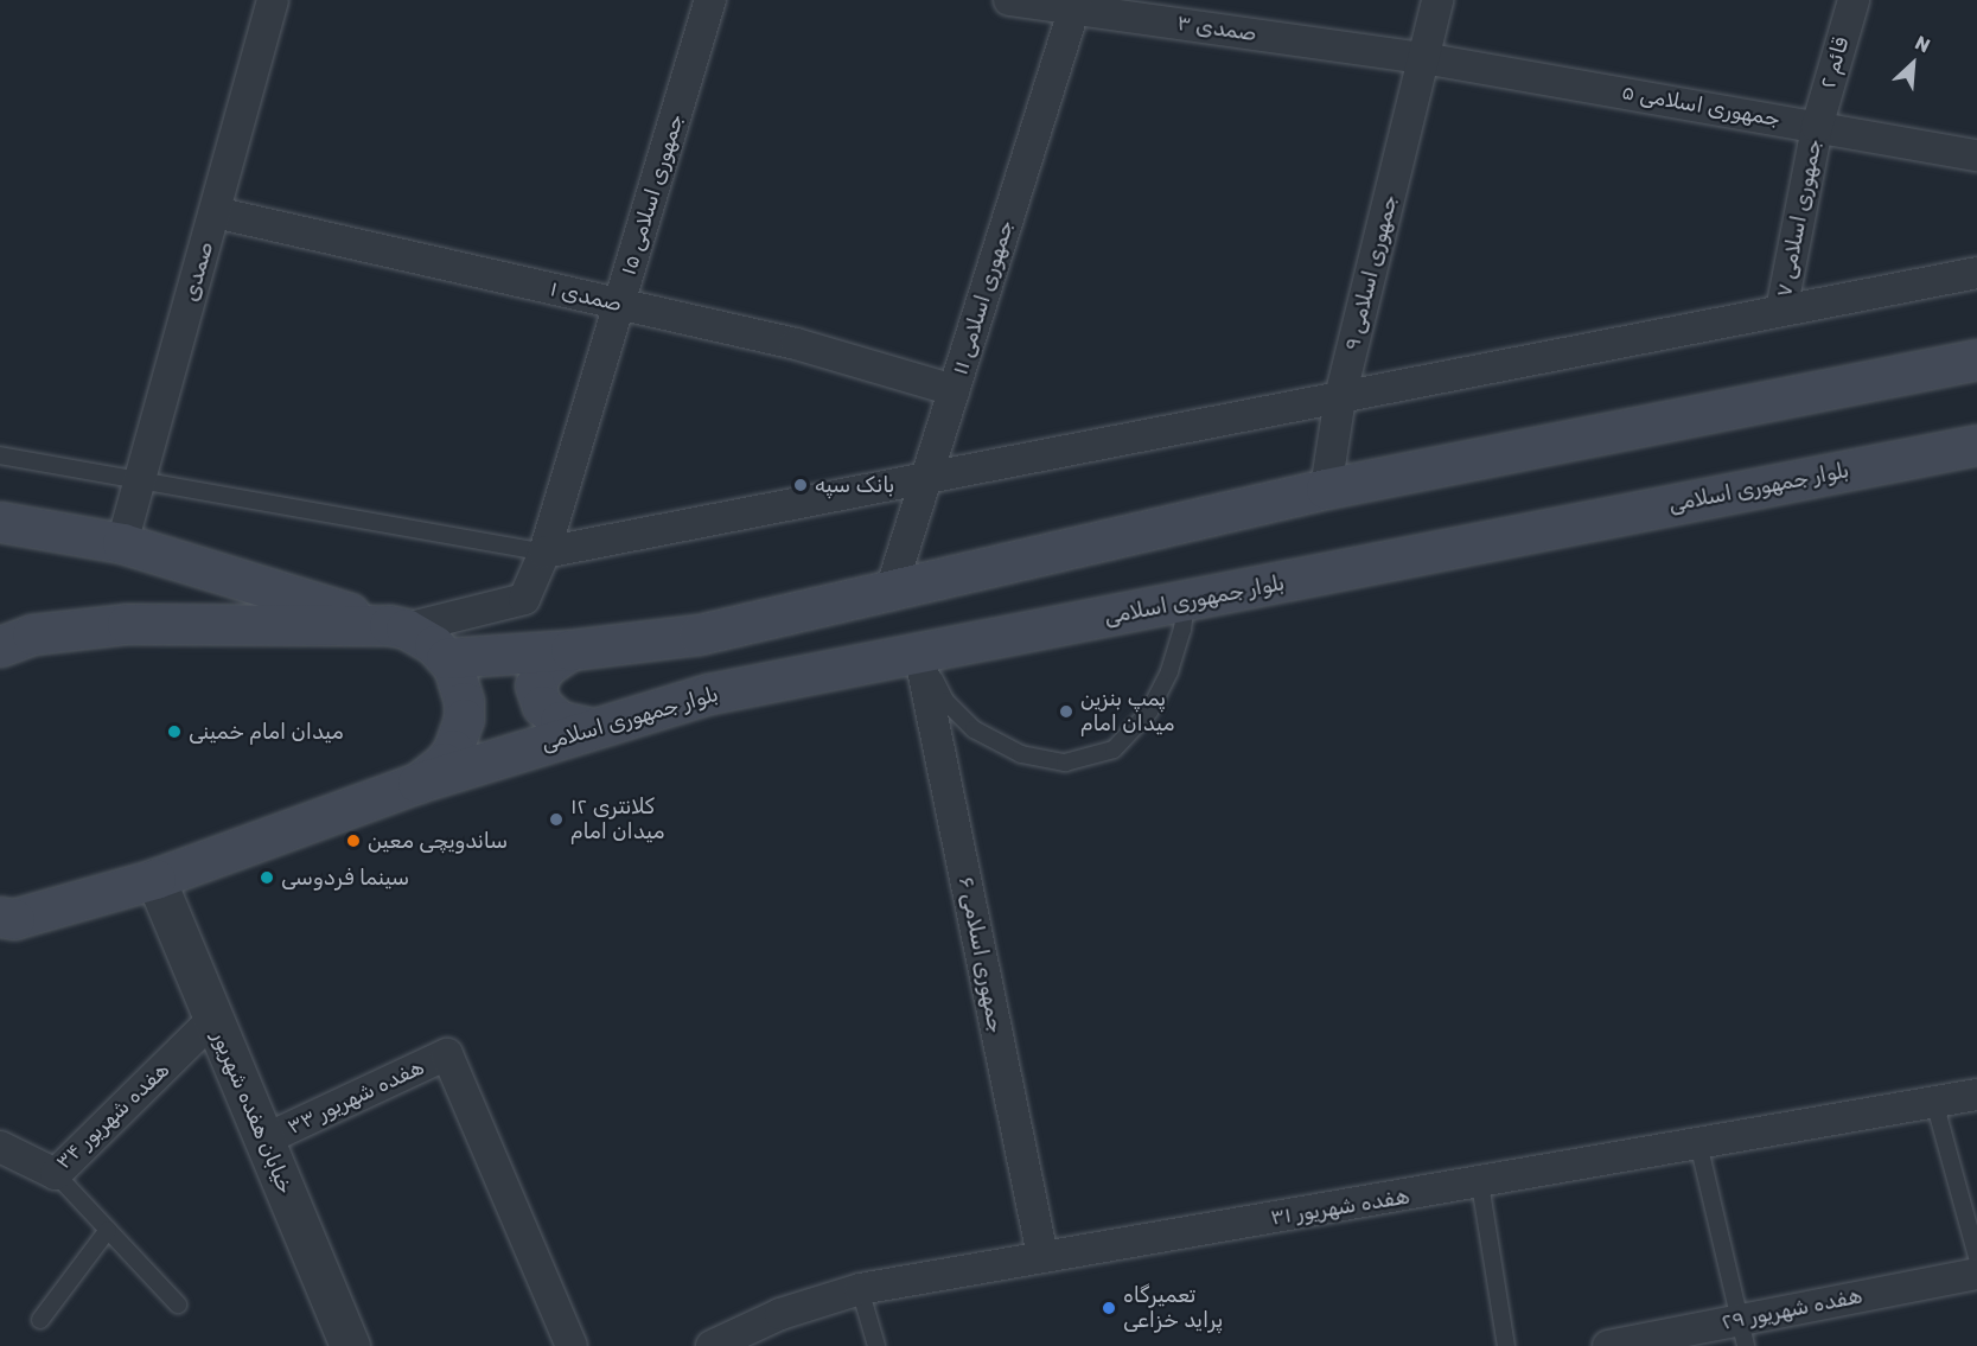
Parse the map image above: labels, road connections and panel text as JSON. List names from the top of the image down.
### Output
{
  "streets": {
    "main road": ["بلوار جمهوری اسلامی"],
    "street": [
      "صمدی ۳",
      "قائم ۲",
      "جمهوری اسلامی ۵",
      "جمهوری اسلامی ۱۵",
      "جمهوری اسلامی ۷",
      "صمدی",
      "جمهوری اسلامی ۹",
      "صمدی ۱",
      "جمهوری اسلامی ۱۱",
      "جمهوری اسلامی ۶",
      "هفده شهریور ۳۳",
      "خیابان هفده شهریور",
      "هفده شهریور ۳۴",
      "هفده شهریور ۳۱",
      "هفده شهریور ۲۹"
    ]
  },
  "crossings": [
    ["صمدی ۳", "جمهوری اسلامی ۵"],
    ["صمدی ۳", "جمهوری اسلامی ۹"],
    ["صمدی ۳", "جمهوری اسلامی ۱۱"],
    ["قائم ۲", "جمهوری اسلامی ۵"],
    ["قائم ۲", "جمهوری اسلامی ۷"],
    ["جمهوری اسلامی ۵", "جمهوری اسلامی ۷"],
    ["جمهوری اسلامی ۵", "جمهوری اسلامی ۹"],
    ["جمهوری اسلامی ۱۵", "صمدی ۱"],
    ["صمدی", "صمدی ۱"],
    ["صمدی ۱", "جمهوری اسلامی ۱۱"],
    ["بلوار جمهوری اسلامی", "جمهوری اسلامی ۶"],
    ["جمهوری اسلامی ۶", "هفده شهریور ۳۱"],
    ["هفده شهریور ۳۳", "خیابان هفده شهریور"],
    ["خیابان هفده شهریور", "هفده شهریور ۳۴"]
  ],
  "places": [
    "بانک سپه",
    "پمپ بنزین میدان امام",
    "میدان امام خمینی",
    "کلانتری ۱۲ میدان امام",
    "ساندویچی معین",
    "سینما فردوسی",
    "تعمیرگاه پراید خزاعی"
  ],
  "north": "top right"
}
